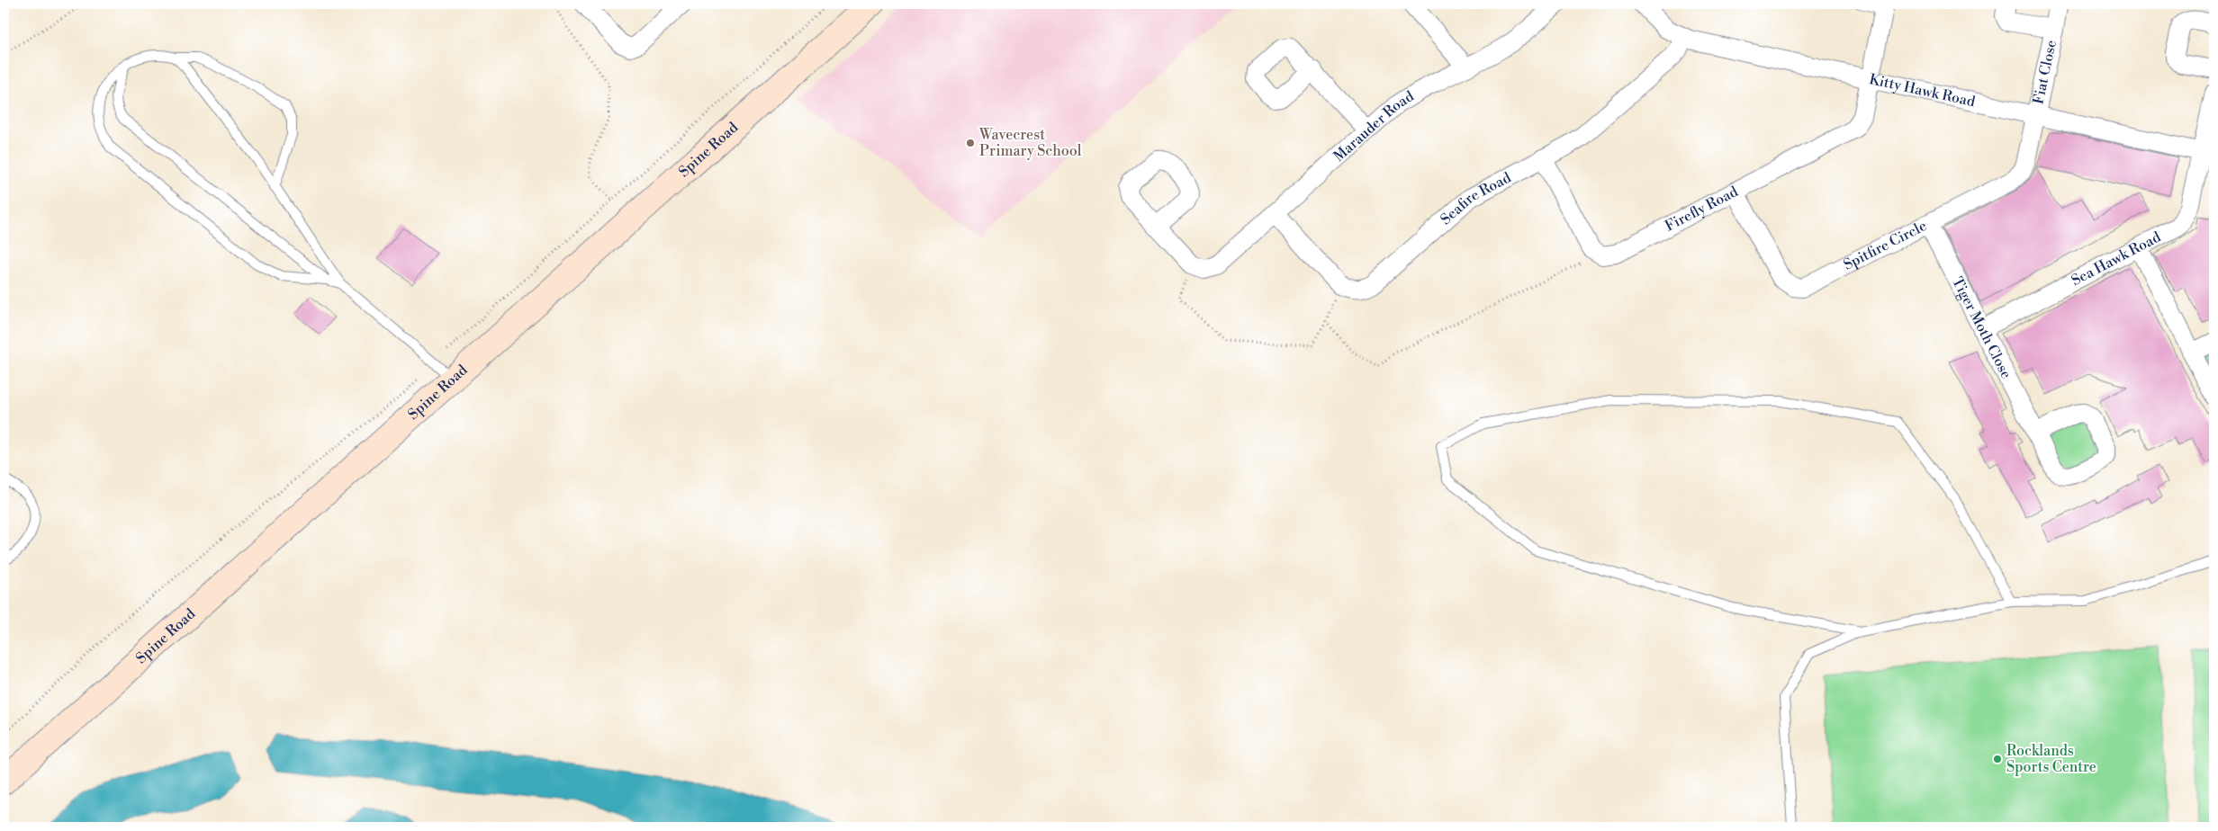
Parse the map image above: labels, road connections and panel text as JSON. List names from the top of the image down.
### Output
{
  "streets": {
    "main road": ["Spine Road"],
    "street": [
      "Fiat Close",
      "Kitty Hawk Road",
      "Marauder Road",
      "Seafire Road",
      "Firefly Road",
      "Spitfire Circle",
      "Sea Hawk Road",
      "Tiger Moth Close"
    ]
  },
  "crossings": [
    ["Fiat Close", "Kitty Hawk Road"],
    ["Fiat Close", "Spitfire Circle"],
    ["Kitty Hawk Road", "Seafire Road"],
    ["Kitty Hawk Road", "Firefly Road"],
    ["Kitty Hawk Road", "Spitfire Circle"],
    ["Kitty Hawk Road", "Sea Hawk Road"],
    ["Firefly Road", "Spitfire Circle"],
    ["Spitfire Circle", "Tiger Moth Close"],
    ["Sea Hawk Road", "Tiger Moth Close"]
  ],
  "places": ["Wavecrest Primary School", "Rocklands Sports Centre"]
}
